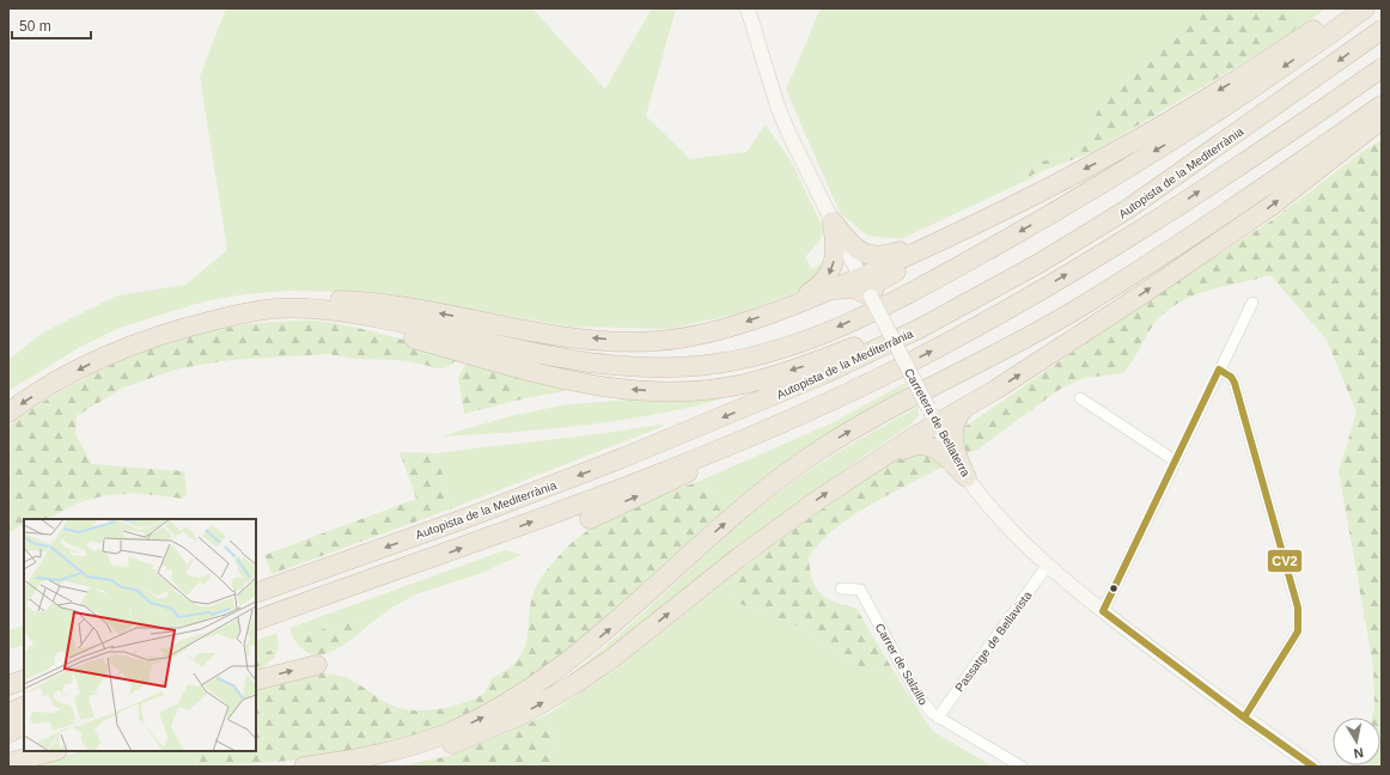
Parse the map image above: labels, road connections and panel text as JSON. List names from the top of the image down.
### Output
{
  "streets": {
    "highway": ["Autopista de la Mediterrània"],
    "street": ["Carretera de Bellaterra", "Passatge de Bellavista", "Carrer de Salzillo"]
  },
  "crossings": [
    ["Carretera de Bellaterra", "Passatge de Bellavista"],
    ["Passatge de Bellavista", "Carrer de Salzillo"]
  ],
  "lines": ["transit line CV2"],
  "scale_bar": "50 m",
  "north": "bottom"
}
